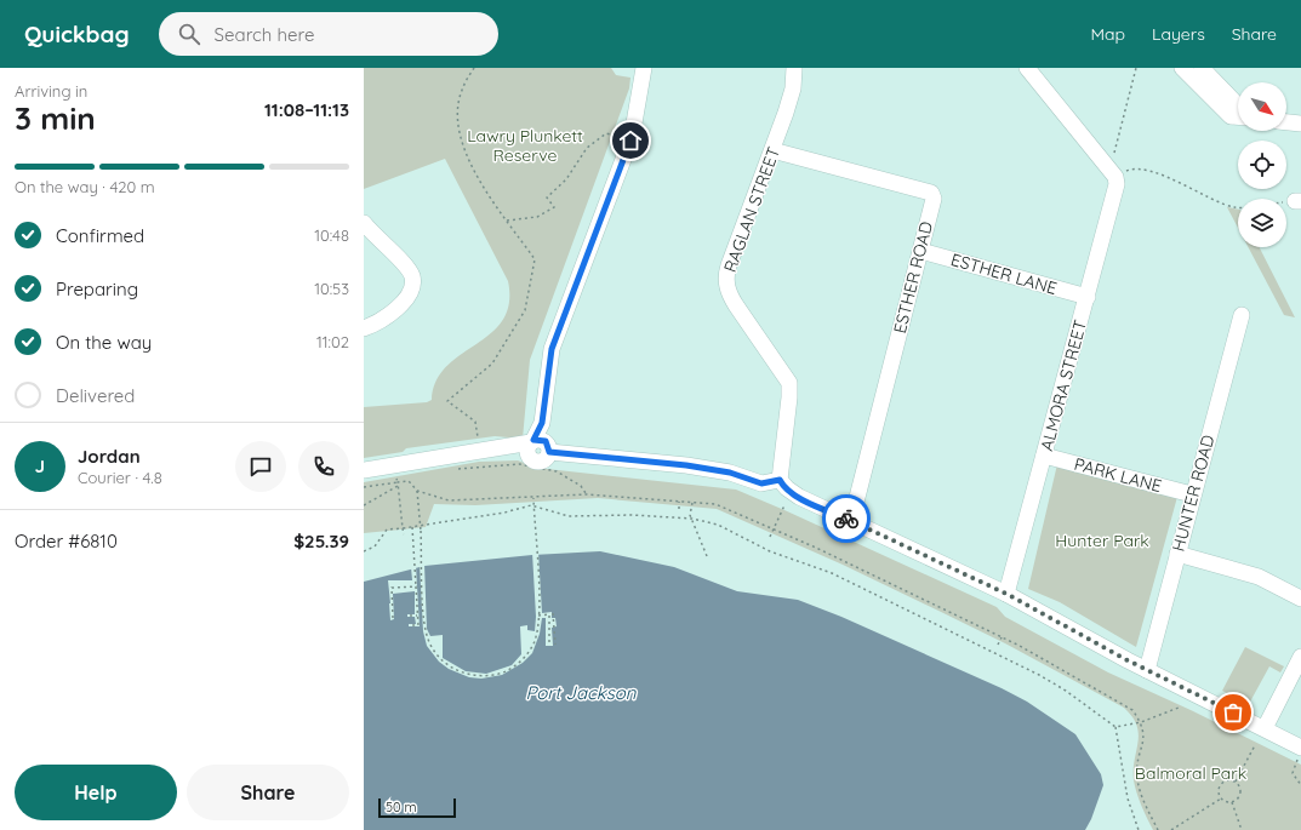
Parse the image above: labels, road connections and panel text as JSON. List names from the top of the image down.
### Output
{
  "streets": {
    "street": [
      "RAGLAN STREET",
      "ESTHER LANE",
      "ESTHER ROAD",
      "ALMORA STREET",
      "PARK LANE",
      "HUNTER ROAD"
    ]
  },
  "crossings": [
    ["RAGLAN STREET", "ESTHER ROAD"],
    ["ESTHER LANE", "ESTHER ROAD"],
    ["ESTHER LANE", "ALMORA STREET"],
    ["ALMORA STREET", "PARK LANE"],
    ["PARK LANE", "HUNTER ROAD"]
  ],
  "water": ["Port Jackson"],
  "parks": ["Lawry Plunkett Reserve", "Hunter Park", "Balmoral Park"],
  "scale_bar": "50 m",
  "north": "bottom right",
  "page": {
    "header": "Quickbag",
    "search": "Search here",
    "nav": ["Map", "Layers", "Share"],
    "heading": ["3 min", "Arriving in", "11:08–11:13"],
    "panel": [
      "Jordan",
      "Courier · 4.8",
      "Order #6810",
      "$25.39"
    ],
    "bar": "On the way · 420 m",
    "list": [
      ["Confirmed", "10:48"],
      ["Preparing", "10:53"],
      ["On the way", "11:02"],
      "Delivered"
    ],
    "round": "J",
    "buttons": ["Help", "Share"],
    "scale": "50 m"
  }
}
